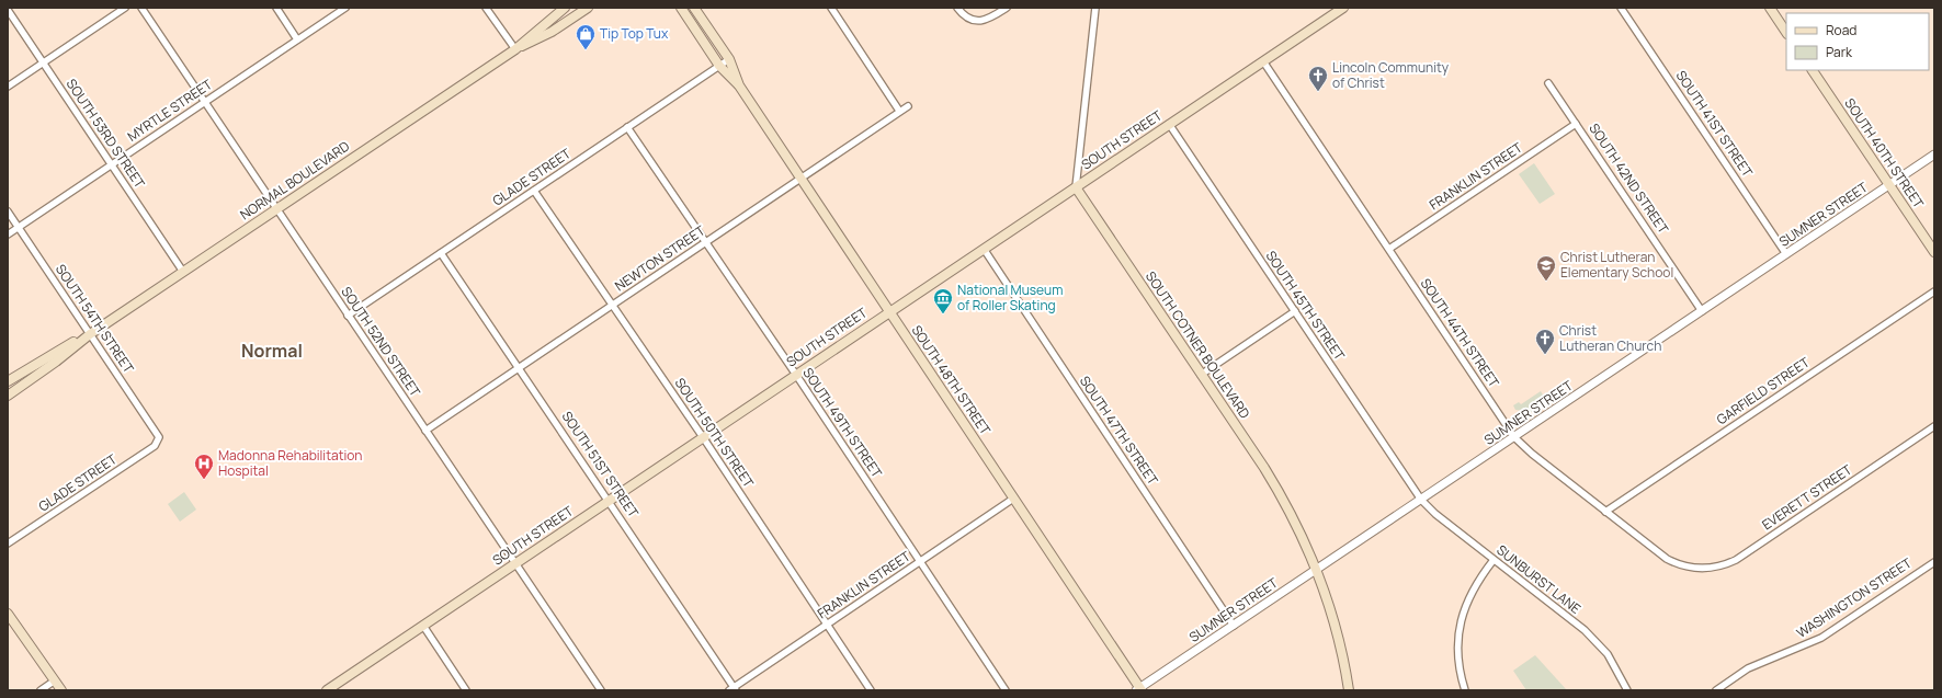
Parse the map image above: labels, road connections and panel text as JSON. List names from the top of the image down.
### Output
{
  "streets": {
    "main road": [
      "SOUTH STREET",
      "SOUTH 40TH STREET",
      "NORMAL BOULEVARD",
      "SOUTH COTNER BOULEVARD",
      "SOUTH 48TH STREET"
    ],
    "street": [
      "MYRTLE STREET",
      "SOUTH 41ST STREET",
      "SOUTH 53RD STREET",
      "FRANKLIN STREET",
      "GLADE STREET",
      "SOUTH 42ND STREET",
      "SUMNER STREET",
      "NEWTON STREET",
      "SOUTH 45TH STREET",
      "SOUTH 54TH STREET",
      "SOUTH 44TH STREET",
      "SOUTH 52ND STREET",
      "GARFIELD STREET",
      "SOUTH 49TH STREET",
      "SOUTH 47TH STREET",
      "SOUTH 50TH STREET",
      "SOUTH 51ST STREET",
      "EVERETT STREET",
      "SUNBURST LANE",
      "WASHINGTON STREET"
    ]
  },
  "crossings": [
    ["MYRTLE STREET", "SOUTH 53RD STREET"],
    ["MYRTLE STREET", "SOUTH 54TH STREET"],
    ["MYRTLE STREET", "SOUTH 52ND STREET"],
    ["SOUTH 41ST STREET", "SUMNER STREET"],
    ["SOUTH 53RD STREET", "NORMAL BOULEVARD"],
    ["SOUTH STREET", "SOUTH 45TH STREET"],
    ["SOUTH STREET", "SOUTH 44TH STREET"],
    ["SOUTH STREET", "SOUTH 52ND STREET"],
    ["SOUTH STREET", "SOUTH COTNER BOULEVARD"],
    ["SOUTH STREET", "SOUTH 48TH STREET"],
    ["SOUTH STREET", "SOUTH 49TH STREET"],
    ["SOUTH STREET", "SOUTH 47TH STREET"],
    ["SOUTH STREET", "SOUTH 50TH STREET"],
    ["SOUTH STREET", "SOUTH 51ST STREET"],
    ["SOUTH 40TH STREET", "SUMNER STREET"],
    ["FRANKLIN STREET", "SOUTH 42ND STREET"],
    ["FRANKLIN STREET", "SOUTH 44TH STREET"],
    ["FRANKLIN STREET", "SOUTH 48TH STREET"],
    ["FRANKLIN STREET", "SOUTH 49TH STREET"],
    ["FRANKLIN STREET", "SOUTH 50TH STREET"],
    ["FRANKLIN STREET", "SOUTH 51ST STREET"],
    ["GLADE STREET", "SOUTH 54TH STREET"],
    ["GLADE STREET", "SOUTH 52ND STREET"],
    ["GLADE STREET", "SOUTH 48TH STREET"],
    ["GLADE STREET", "SOUTH 49TH STREET"],
    ["GLADE STREET", "SOUTH 50TH STREET"],
    ["GLADE STREET", "SOUTH 51ST STREET"],
    ["SOUTH 42ND STREET", "SUMNER STREET"],
    ["NORMAL BOULEVARD", "SOUTH 54TH STREET"],
    ["NORMAL BOULEVARD", "SOUTH 52ND STREET"],
    ["SUMNER STREET", "SOUTH 45TH STREET"],
    ["SUMNER STREET", "SOUTH 44TH STREET"],
    ["SUMNER STREET", "SOUTH COTNER BOULEVARD"],
    ["SUMNER STREET", "SOUTH 48TH STREET"],
    ["SUMNER STREET", "SOUTH 47TH STREET"],
    ["SUMNER STREET", "SUNBURST LANE"],
    ["NEWTON STREET", "SOUTH 52ND STREET"],
    ["NEWTON STREET", "SOUTH 48TH STREET"],
    ["NEWTON STREET", "SOUTH 49TH STREET"],
    ["NEWTON STREET", "SOUTH 50TH STREET"],
    ["NEWTON STREET", "SOUTH 51ST STREET"],
    ["SOUTH 45TH STREET", "SUNBURST LANE"],
    ["SOUTH 44TH STREET", "GARFIELD STREET"],
    ["SOUTH 44TH STREET", "EVERETT STREET"]
  ],
  "districts": ["Normal"],
  "places": {
    "shop": ["Tip Top Tux"],
    "church": ["Lincoln Community of Christ", "Christ Lutheran Church"],
    "school or university": ["Christ Lutheran Elementary School"],
    "museum": ["National Museum of Roller Skating"],
    "hospital": ["Madonna Rehabilitation Hospital"]
  },
  "legend": ["Road", "Park"]
}
